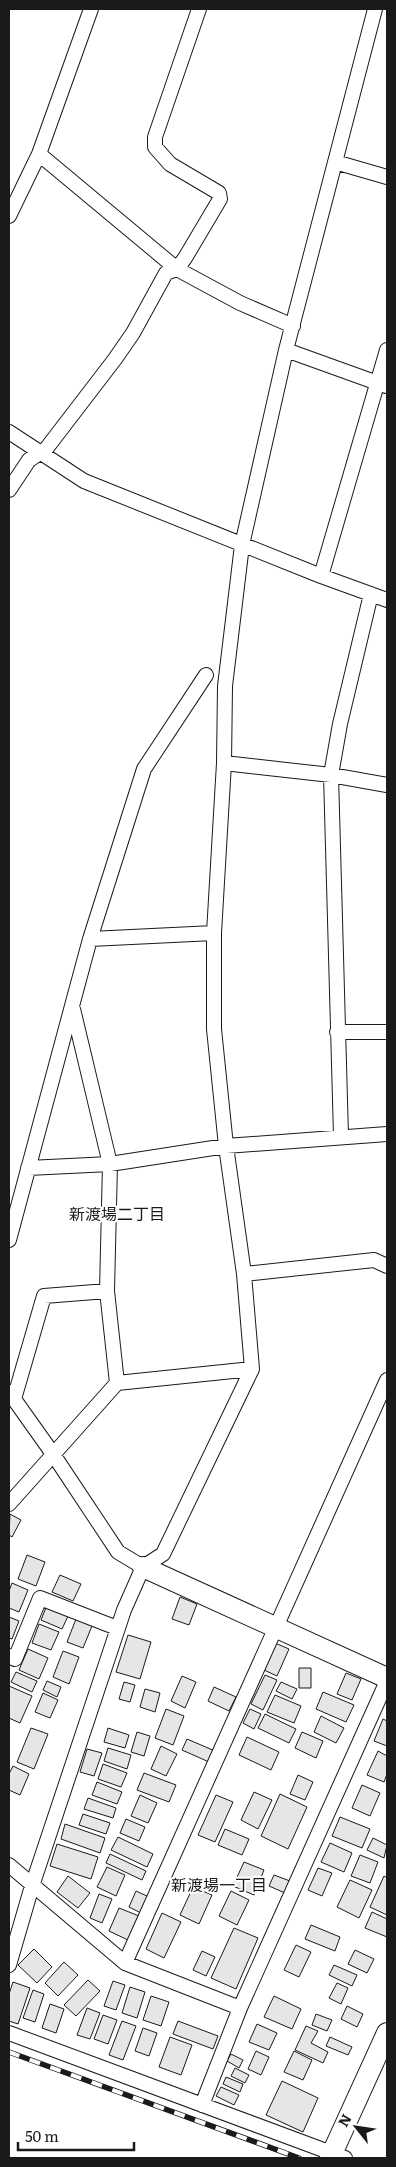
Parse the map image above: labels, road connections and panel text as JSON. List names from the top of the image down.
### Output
{
  "districts": ["新渡場二丁目", "新渡場一丁目"],
  "scale_bar": "50 m",
  "north": "top left"
}
